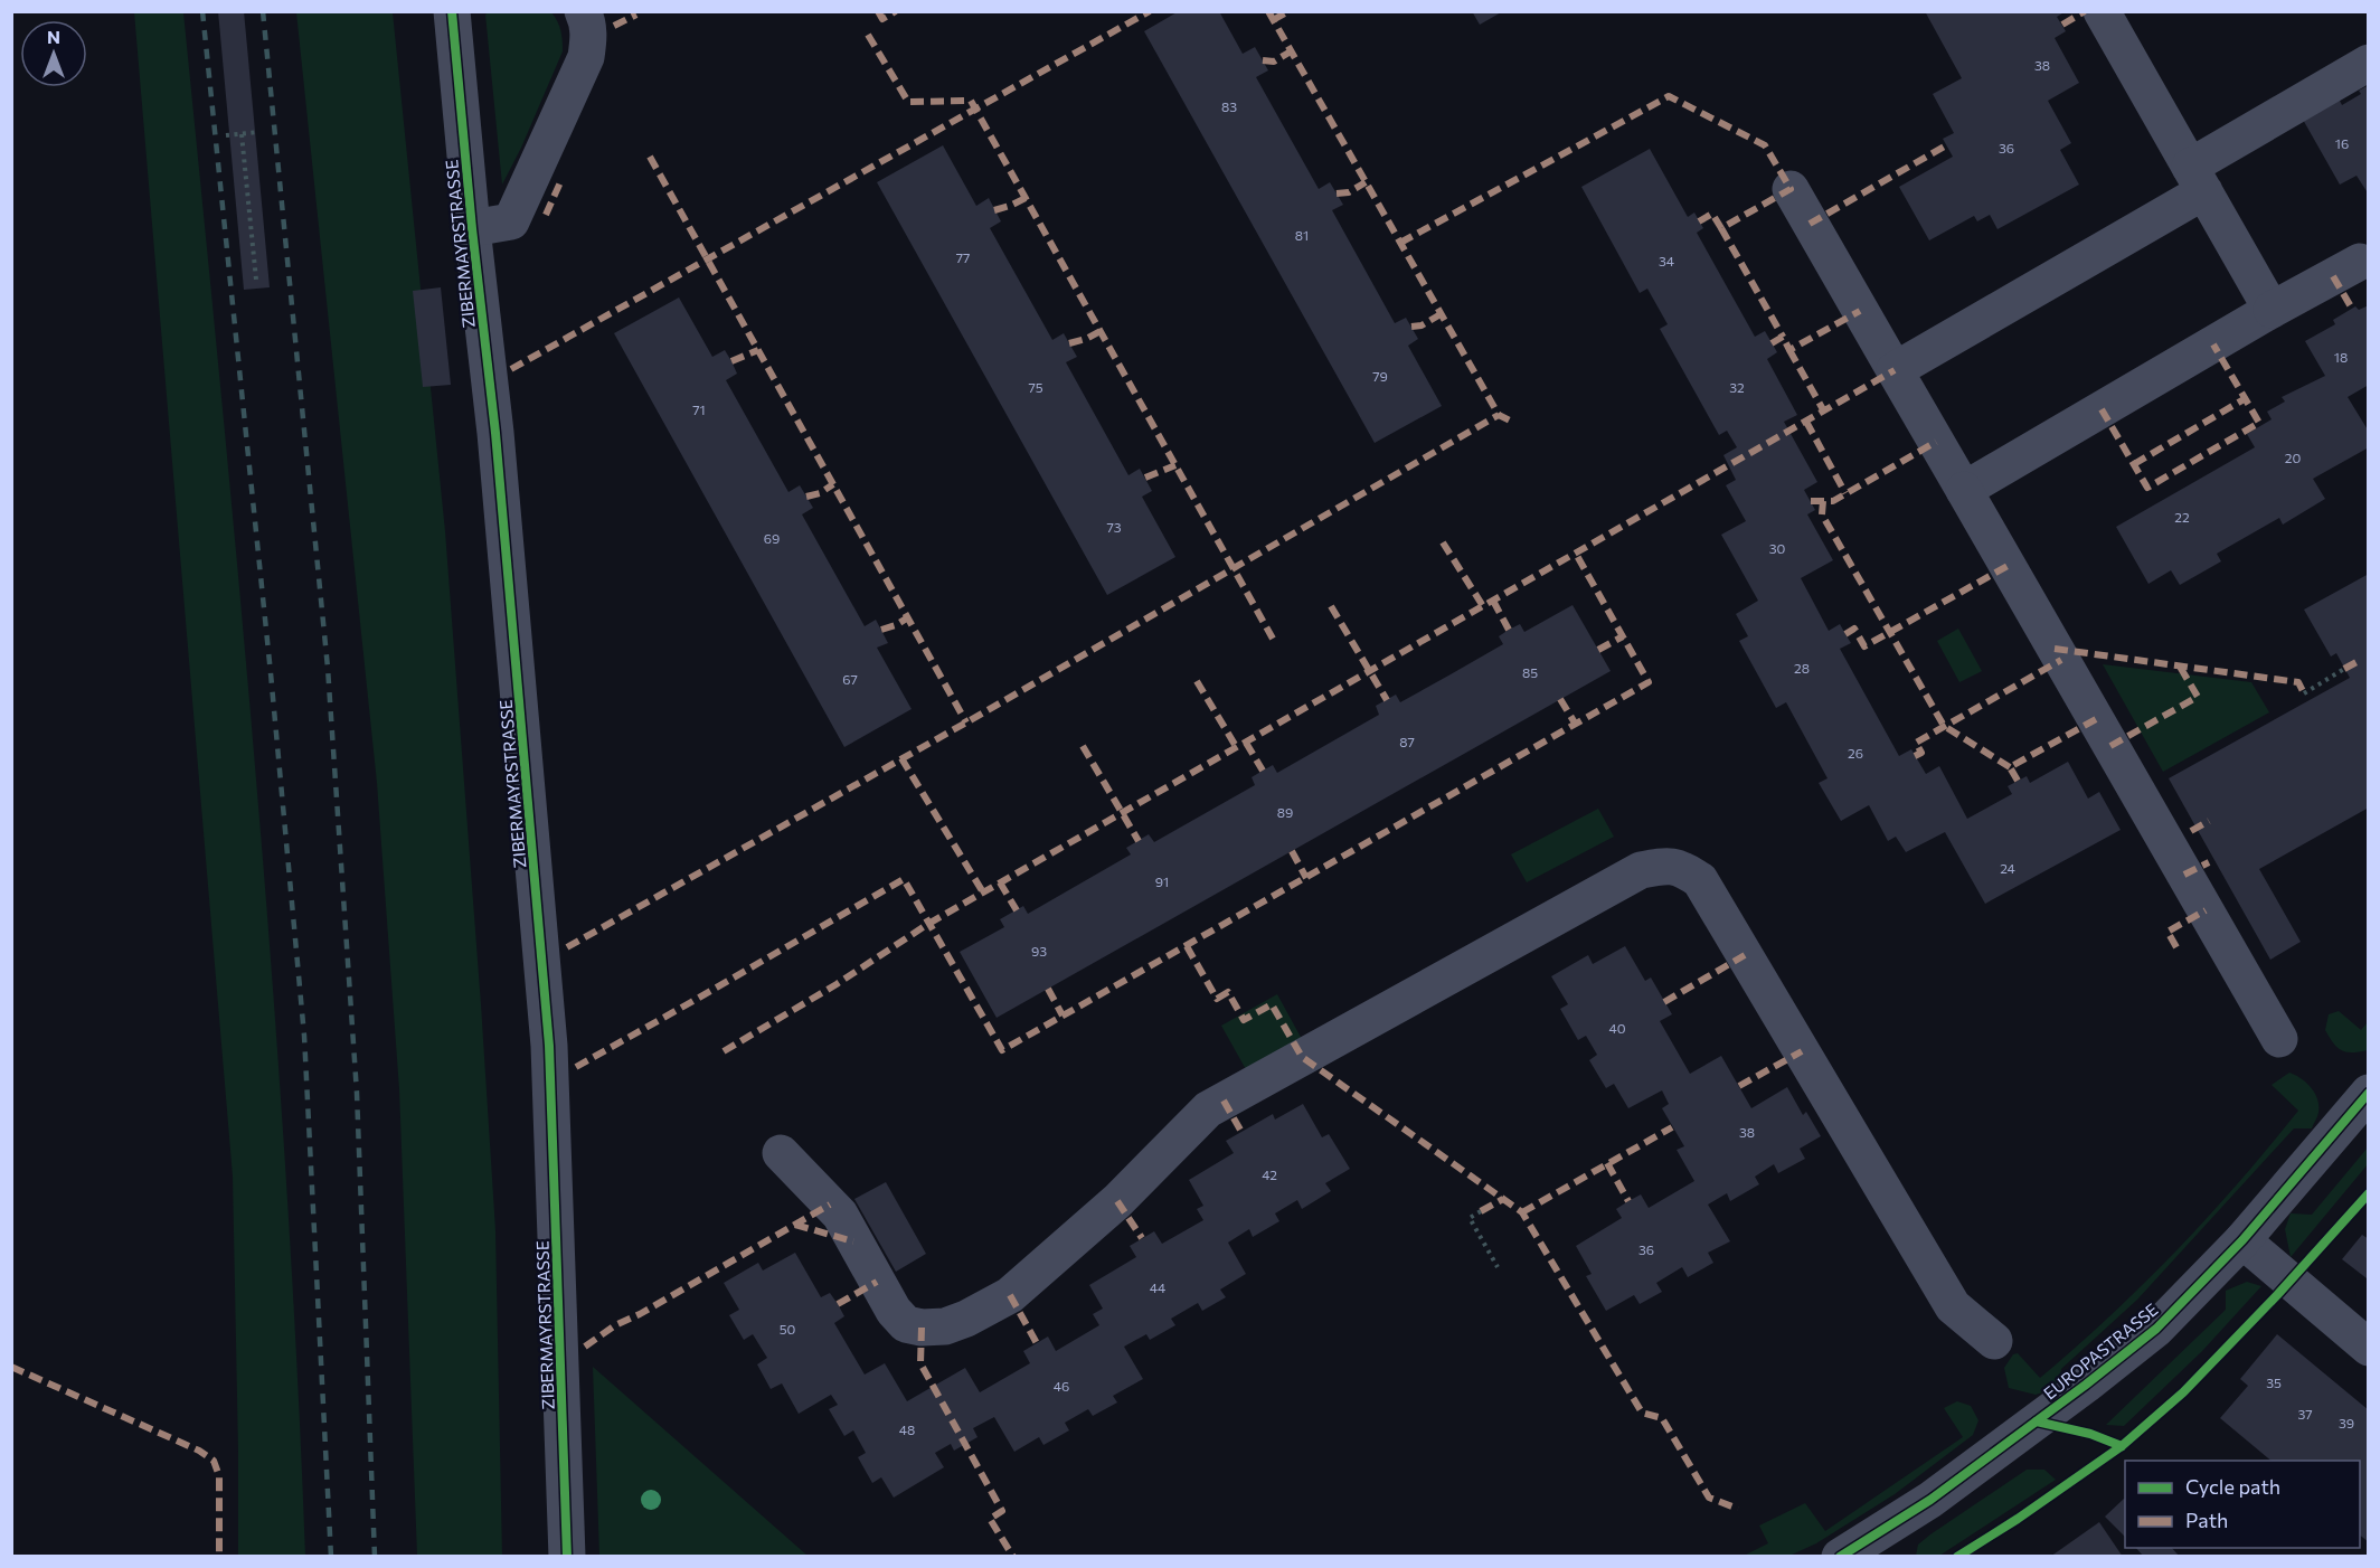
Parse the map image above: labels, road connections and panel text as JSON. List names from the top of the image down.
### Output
{
  "streets": {
    "street": ["ZIBERMAYRSTRASSE", "EUROPASTRASSE"]
  },
  "house_numbers": [
    "38",
    "83",
    "16",
    "36",
    "81",
    "77",
    "34",
    "18",
    "79",
    "75",
    "32",
    "71",
    "20",
    "22",
    "73",
    "69",
    "30",
    "28",
    "85",
    "67",
    "87",
    "26",
    "89",
    "24",
    "91",
    "93",
    "40",
    "38",
    "42",
    "36",
    "44",
    "50",
    "35",
    "46",
    "37",
    "39",
    "48"
  ],
  "legend": ["Cycle path", "Path"],
  "north": "top"
}
